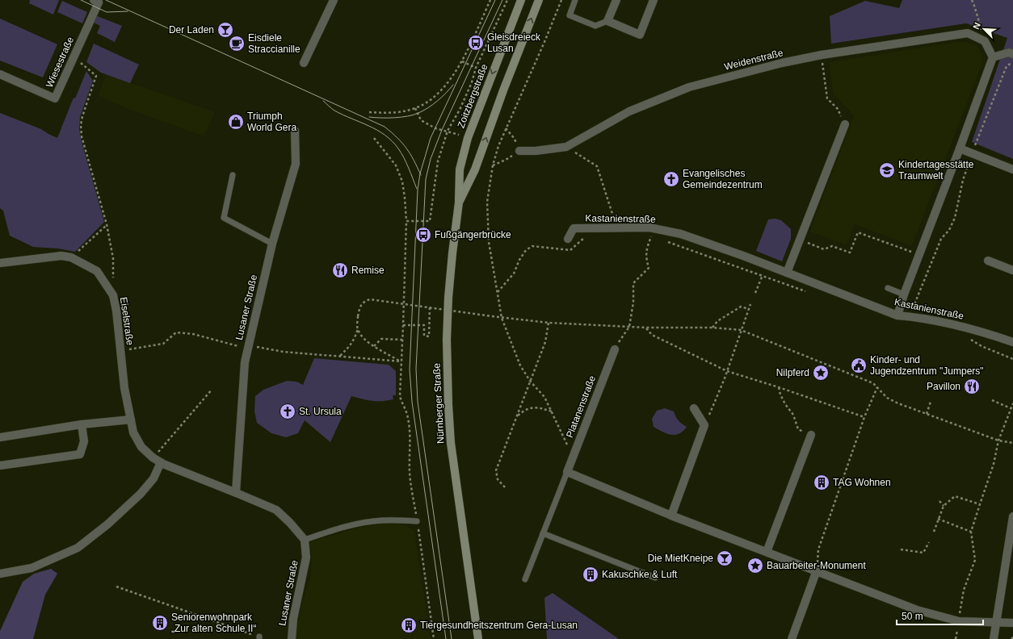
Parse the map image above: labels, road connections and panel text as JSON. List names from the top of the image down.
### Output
{
  "streets": {
    "main road": ["Zoitzbergstraße", "Nürnberger Straße"],
    "street": [
      "Weidenstraße",
      "Wiesestraße",
      "Kastanienstraße",
      "Lusaner Straße",
      "Eiselstraße",
      "Platanenstraße"
    ]
  },
  "crossings": [
    ["Zoitzbergstraße", "Nürnberger Straße"]
  ],
  "one_way": ["Zoitzbergstraße"],
  "places": {
    "bar": ["Der Laden", "Die MietKneipe"],
    "bus stop": ["Gleisdreieck Lusan", "Fußgängerbrücke"],
    "cafe": ["Eisdiele Straccianille"],
    "shop": ["Triumph World Gera"],
    "school or university": ["Kindertagesstätte Traumwelt"],
    "church": ["Evangelisches Gemeindezentrum", "St. Ursula"],
    "restaurant": ["Remise", "Pavillon"],
    "public building": ["Kinder- und Jugendzentrum \"Jumpers\""],
    "place": ["Nilpferd", "Bauarbeiter-Monument"],
    "building": [
      "TAG Wohnen",
      "Kakuschke & Luft",
      "Seniorenwohnpark „Zur alten Schule II“",
      "Tiergesundheitszentrum Gera-Lusan"
    ]
  },
  "scale_bar": "50 m",
  "north": "top left"
}
